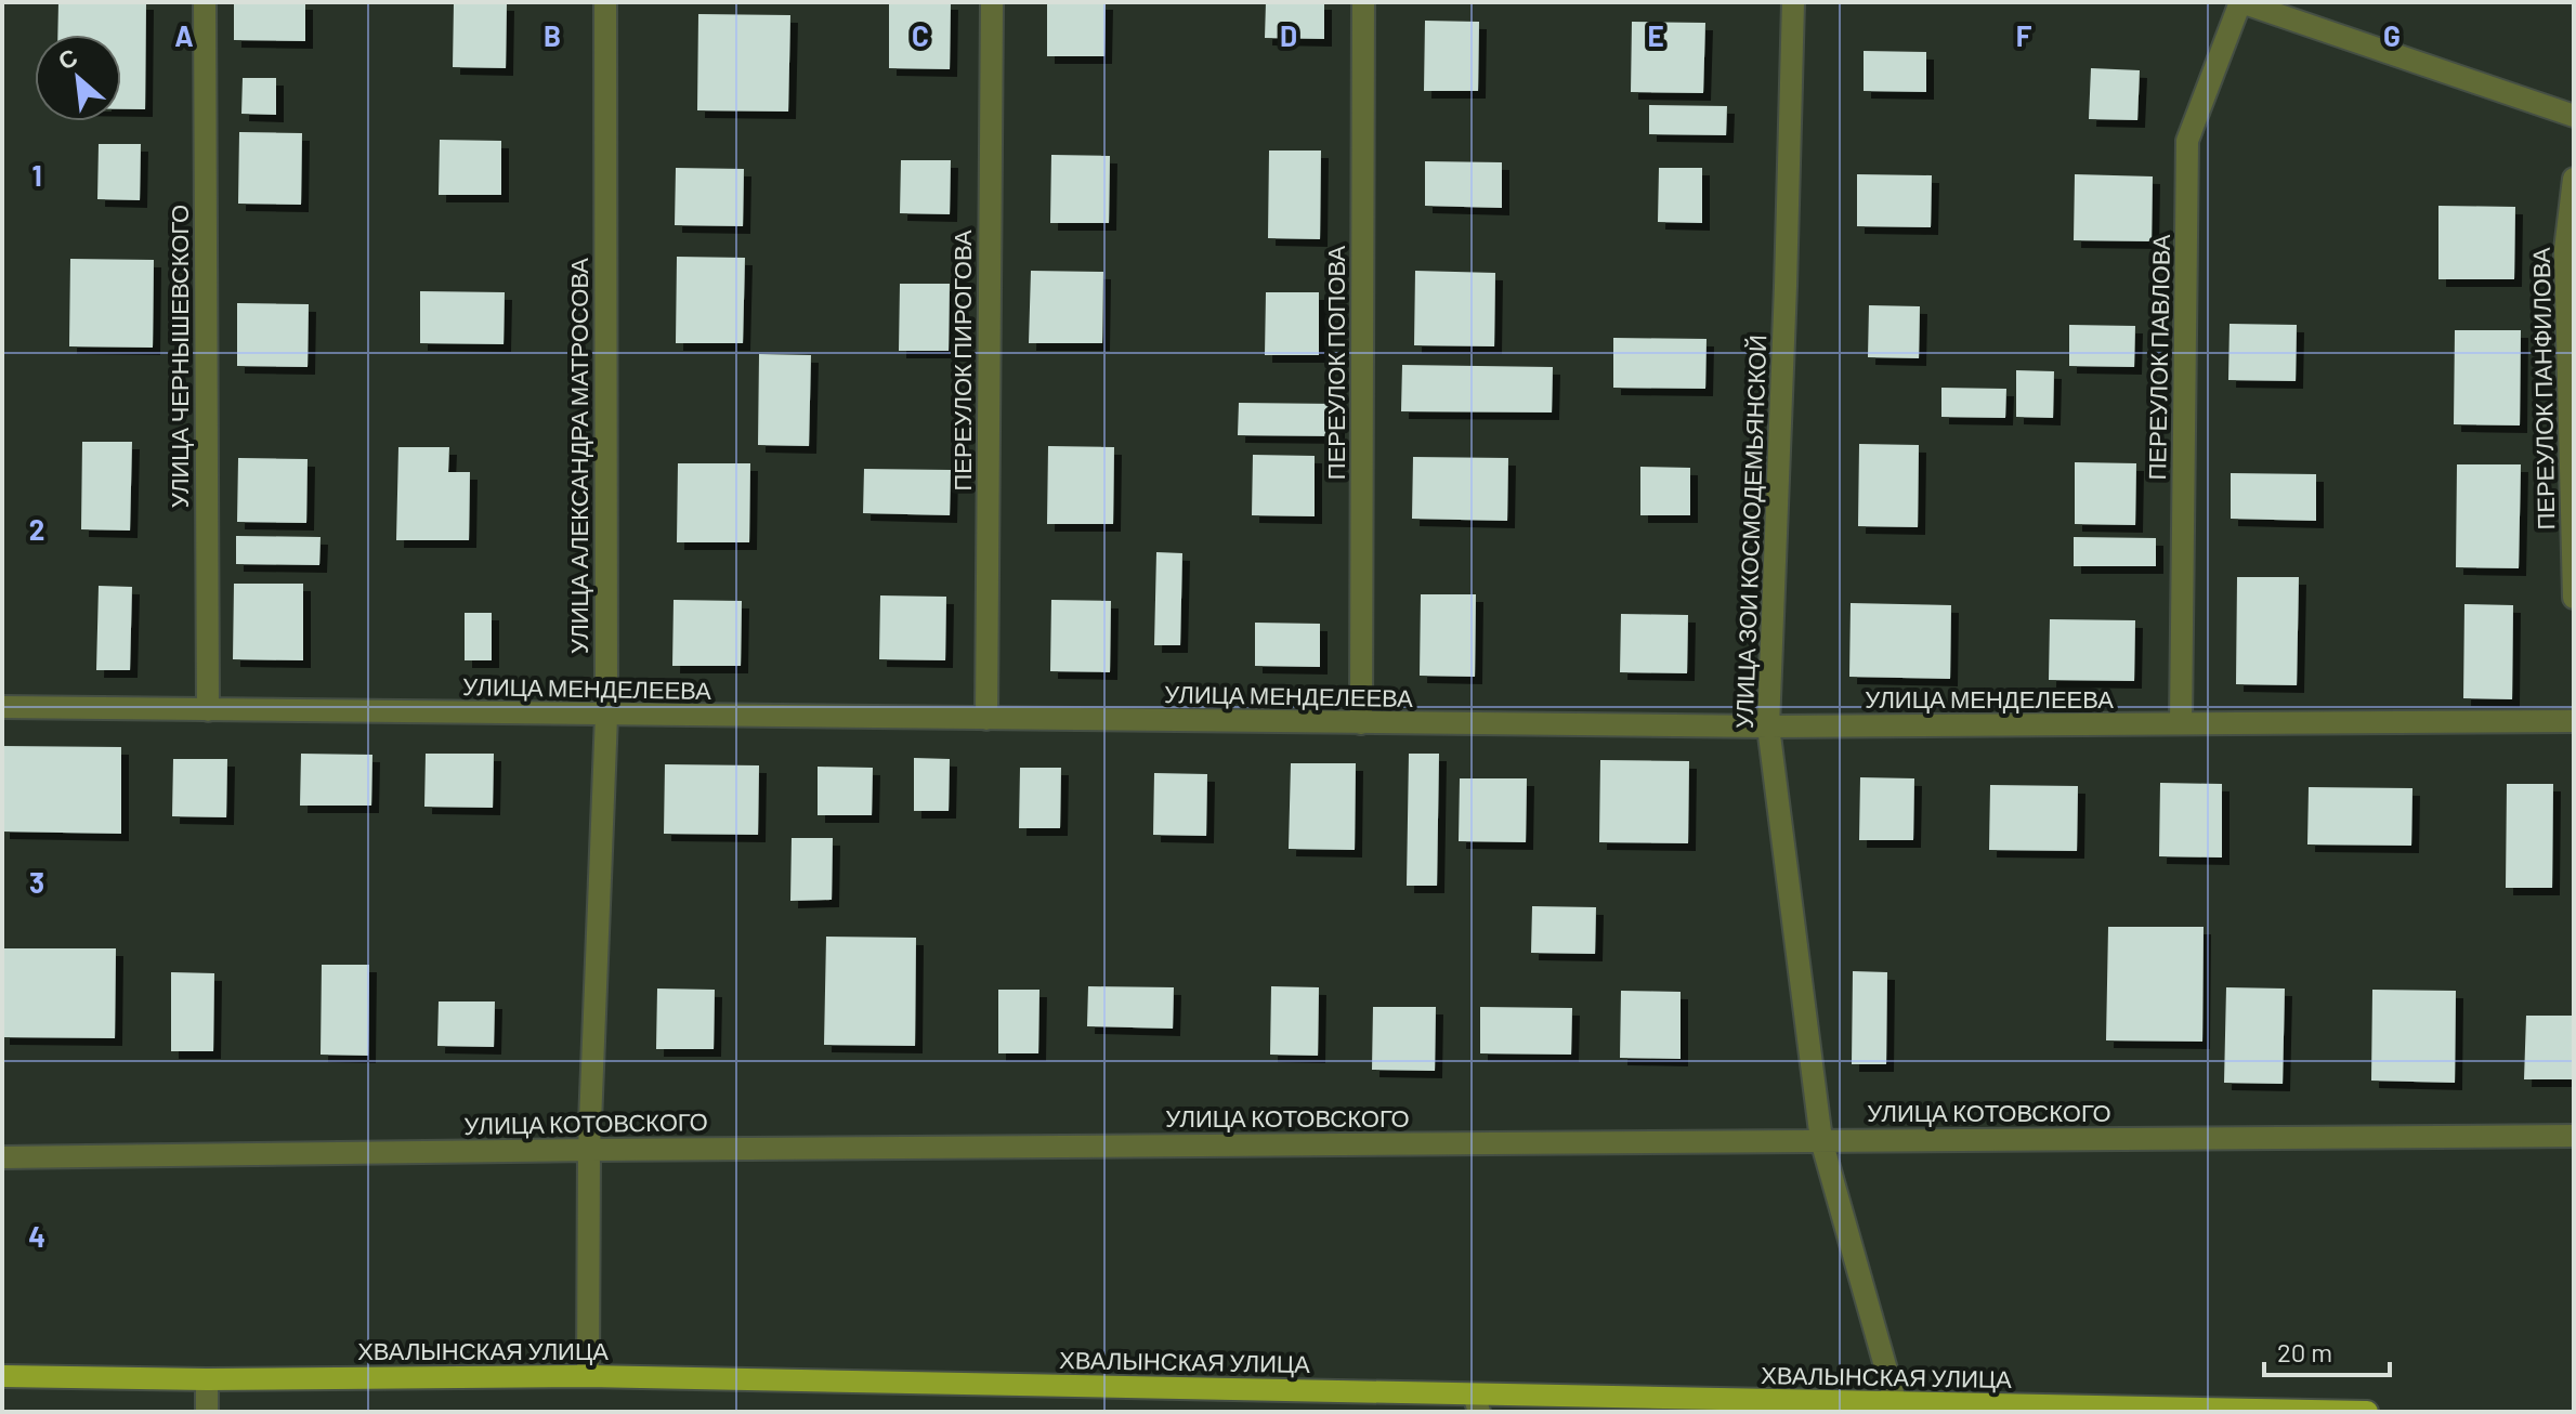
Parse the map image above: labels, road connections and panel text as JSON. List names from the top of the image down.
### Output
{
  "streets": {
    "main road": ["ХВАЛЫНСКАЯ УЛИЦА"],
    "street": [
      "УЛИЦА ЧЕРНЫШЕВСКОГО",
      "ПЕРЕУЛОК ПАВЛОВА",
      "ПЕРЕУЛОК ПИРОГОВА",
      "ПЕРЕУЛОК ПОПОВА",
      "ПЕРЕУЛОК ПАНФИЛОВА",
      "УЛИЦА АЛЕКСАНДРА МАТРОСОВА",
      "УЛИЦА ЗОИ КОСМОДЕМЬЯНСКОЙ",
      "УЛИЦА МЕНДЕЛЕЕВА",
      "УЛИЦА КОТОВСКОГО"
    ]
  },
  "crossings": [
    ["УЛИЦА ЧЕРНЫШЕВСКОГО", "УЛИЦА МЕНДЕЛЕЕВА"],
    ["ПЕРЕУЛОК ПАВЛОВА", "УЛИЦА МЕНДЕЛЕЕВА"],
    ["ПЕРЕУЛОК ПИРОГОВА", "УЛИЦА МЕНДЕЛЕЕВА"],
    ["ПЕРЕУЛОК ПОПОВА", "УЛИЦА МЕНДЕЛЕЕВА"],
    ["УЛИЦА АЛЕКСАНДРА МАТРОСОВА", "УЛИЦА МЕНДЕЛЕЕВА"],
    ["УЛИЦА АЛЕКСАНДРА МАТРОСОВА", "УЛИЦА КОТОВСКОГО"],
    ["УЛИЦА АЛЕКСАНДРА МАТРОСОВА", "ХВАЛЫНСКАЯ УЛИЦА"],
    ["УЛИЦА ЗОИ КОСМОДЕМЬЯНСКОЙ", "УЛИЦА МЕНДЕЛЕЕВА"],
    ["УЛИЦА ЗОИ КОСМОДЕМЬЯНСКОЙ", "УЛИЦА КОТОВСКОГО"],
    ["УЛИЦА ЗОИ КОСМОДЕМЬЯНСКОЙ", "ХВАЛЫНСКАЯ УЛИЦА"]
  ],
  "scale_bar": "20 m",
  "north": "top left",
  "grid": {
    "columns": [
      "A",
      "B",
      "C",
      "D",
      "E",
      "F",
      "G"
    ],
    "rows": [
      "1",
      "2",
      "3",
      "4"
    ]
  }
}
